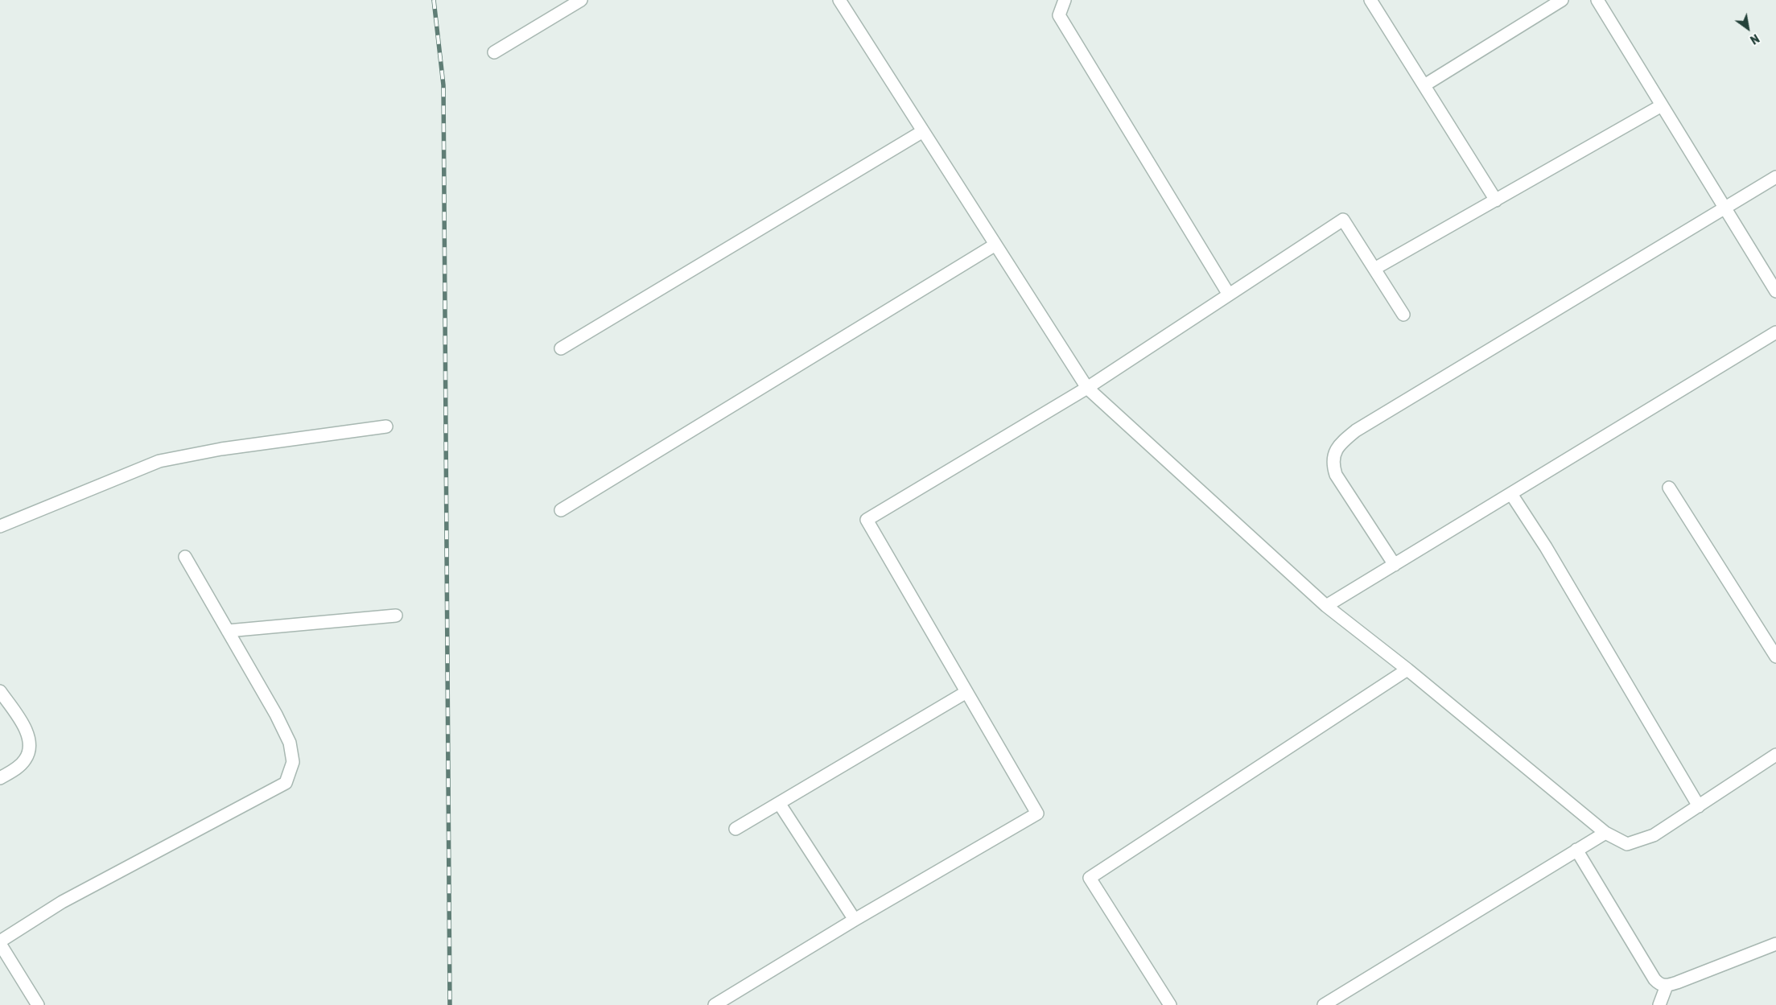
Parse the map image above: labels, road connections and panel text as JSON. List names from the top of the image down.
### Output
{
  "north": "bottom right"
}
